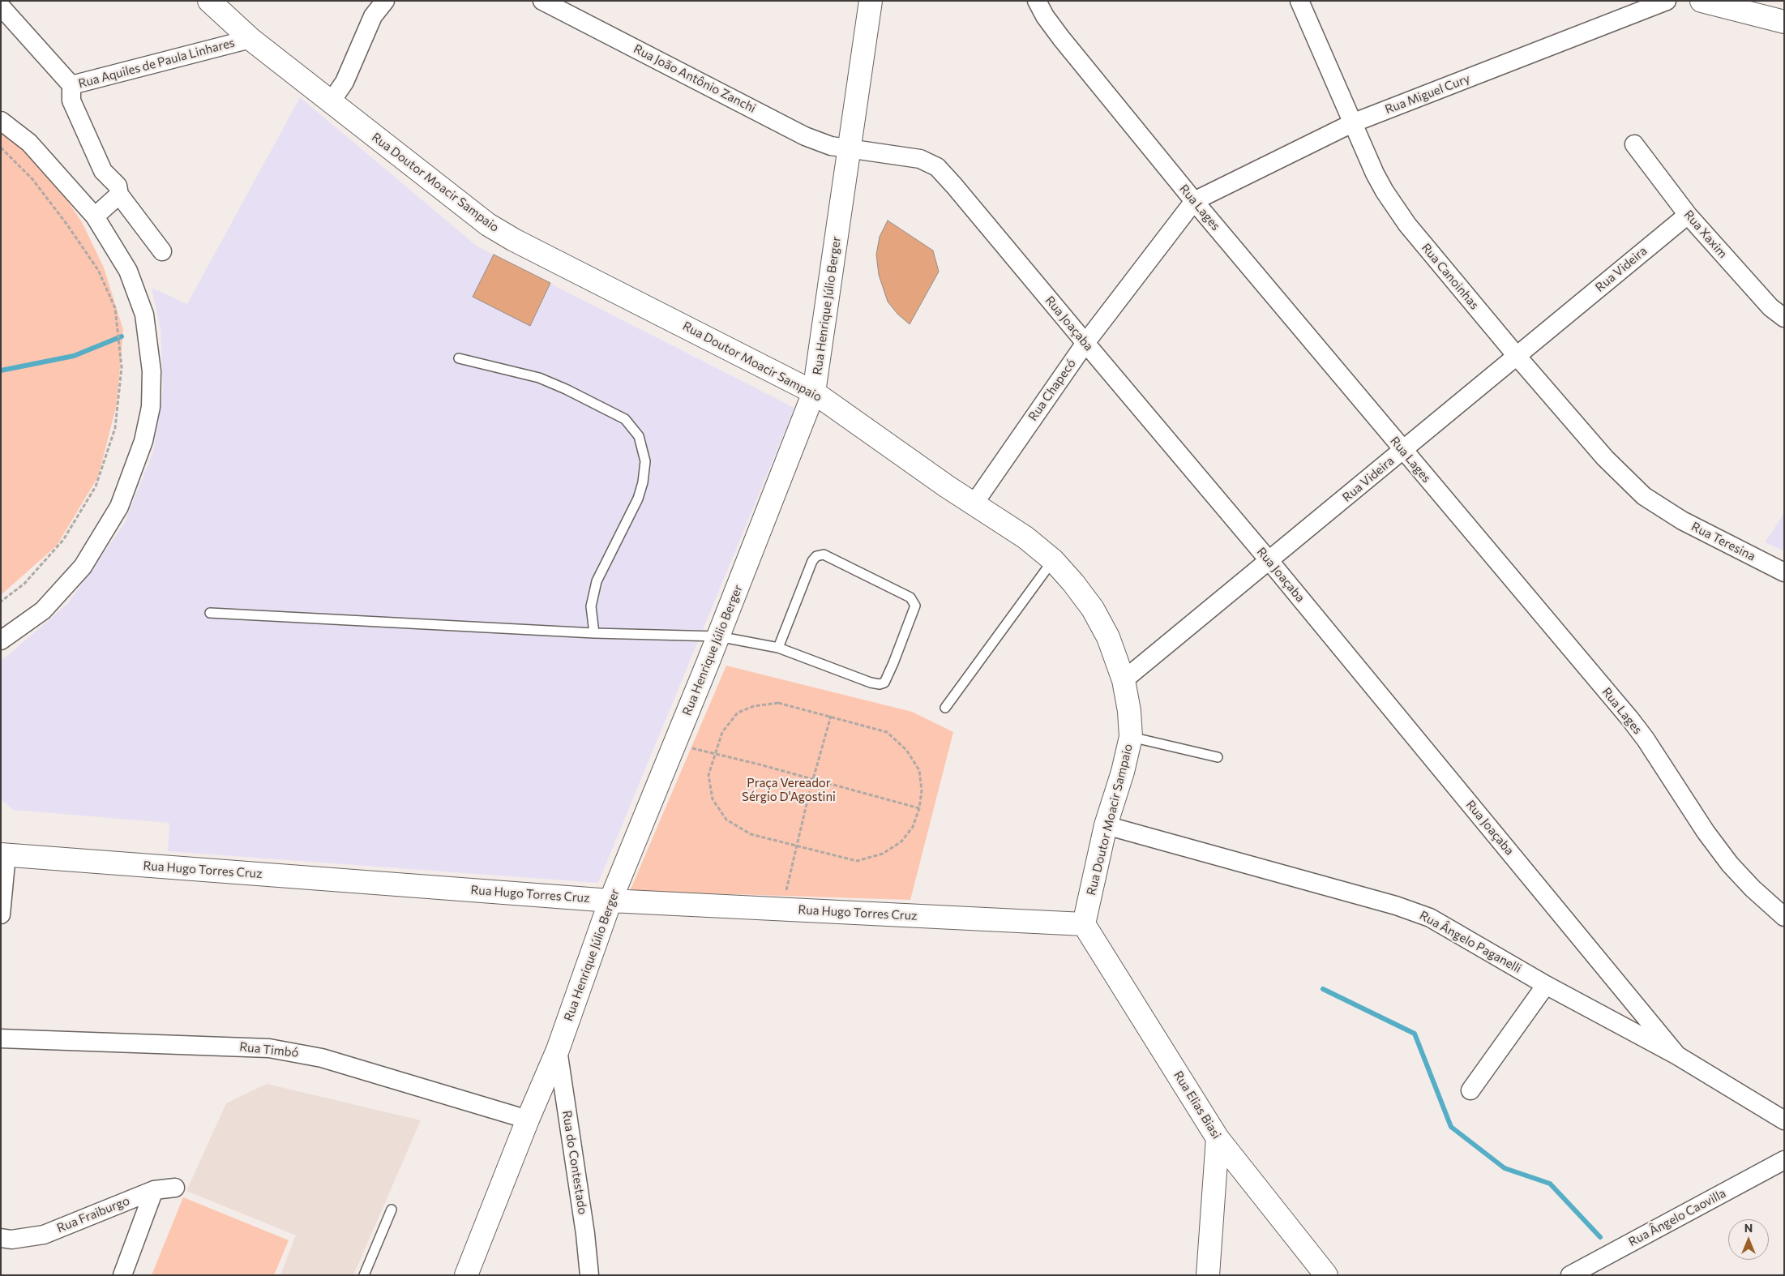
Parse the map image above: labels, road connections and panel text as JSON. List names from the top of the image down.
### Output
{
  "streets": {
    "street": [
      "Rua Aquiles de Paula Linhares",
      "Rua João Antônio Zanchi",
      "Rua Miguel Cury",
      "Rua Doutor Moacir Sampaio",
      "Rua Lages",
      "Rua Xaxim",
      "Rua Videira",
      "Rua Canoinhas",
      "Rua Henrique Júlio Berger",
      "Rua Joaçaba",
      "Rua Chapecó",
      "Rua Teresina",
      "Rua Hugo Torres Cruz",
      "Rua Ângelo Paganelli",
      "Rua Timbó",
      "Rua Elias Biasi",
      "Rua do Contestado",
      "Rua Fraiburgo",
      "Rua Ângelo Caovilla"
    ]
  },
  "crossings": [
    ["Rua Aquiles de Paula Linhares", "Rua Doutor Moacir Sampaio"],
    ["Rua João Antônio Zanchi", "Rua Henrique Júlio Berger"],
    ["Rua João Antônio Zanchi", "Rua Joaçaba"],
    ["Rua Miguel Cury", "Rua Lages"],
    ["Rua Miguel Cury", "Rua Canoinhas"],
    ["Rua Miguel Cury", "Rua Chapecó"],
    ["Rua Doutor Moacir Sampaio", "Rua Videira"],
    ["Rua Doutor Moacir Sampaio", "Rua Henrique Júlio Berger"],
    ["Rua Doutor Moacir Sampaio", "Rua Chapecó"],
    ["Rua Doutor Moacir Sampaio", "Rua Hugo Torres Cruz"],
    ["Rua Doutor Moacir Sampaio", "Rua Ângelo Paganelli"],
    ["Rua Doutor Moacir Sampaio", "Rua Elias Biasi"],
    ["Rua Lages", "Rua Videira"],
    ["Rua Lages", "Rua Chapecó"],
    ["Rua Xaxim", "Rua Videira"],
    ["Rua Videira", "Rua Canoinhas"],
    ["Rua Videira", "Rua Joaçaba"],
    ["Rua Canoinhas", "Rua Teresina"],
    ["Rua Henrique Júlio Berger", "Rua Joaçaba"],
    ["Rua Henrique Júlio Berger", "Rua Hugo Torres Cruz"],
    ["Rua Henrique Júlio Berger", "Rua Timbó"],
    ["Rua Henrique Júlio Berger", "Rua do Contestado"],
    ["Rua Joaçaba", "Rua Chapecó"],
    ["Rua Joaçaba", "Rua Ângelo Paganelli"],
    ["Rua Hugo Torres Cruz", "Rua Elias Biasi"]
  ],
  "parks": ["Praça Vereador Sérgio D'Agostini"],
  "north": "top"
}
